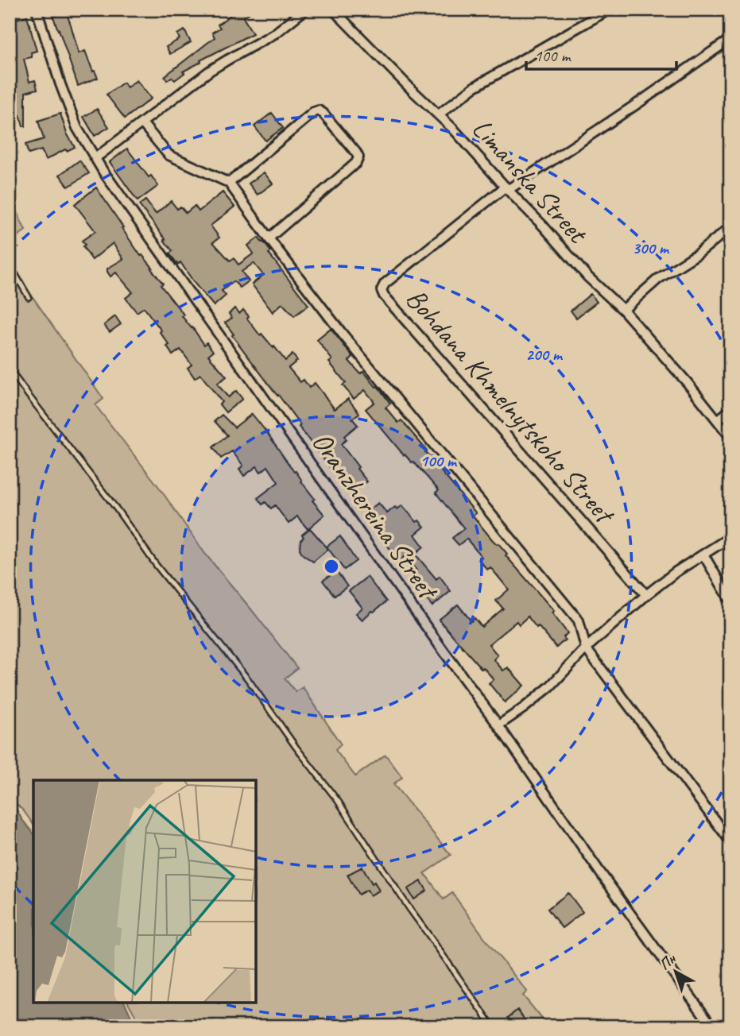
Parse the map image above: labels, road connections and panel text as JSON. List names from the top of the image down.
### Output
{
  "streets": {
    "street": ["Limanska Street", "Bohdana Khmelnytskoho Street", "Oranzhereina Street"]
  },
  "crossings": [
    ["Limanska Street", "Bohdana Khmelnytskoho Street"]
  ],
  "scale_bar": "100 m",
  "north": "top left",
  "rings": ["300 m", "200 m", "100 m"]
}
